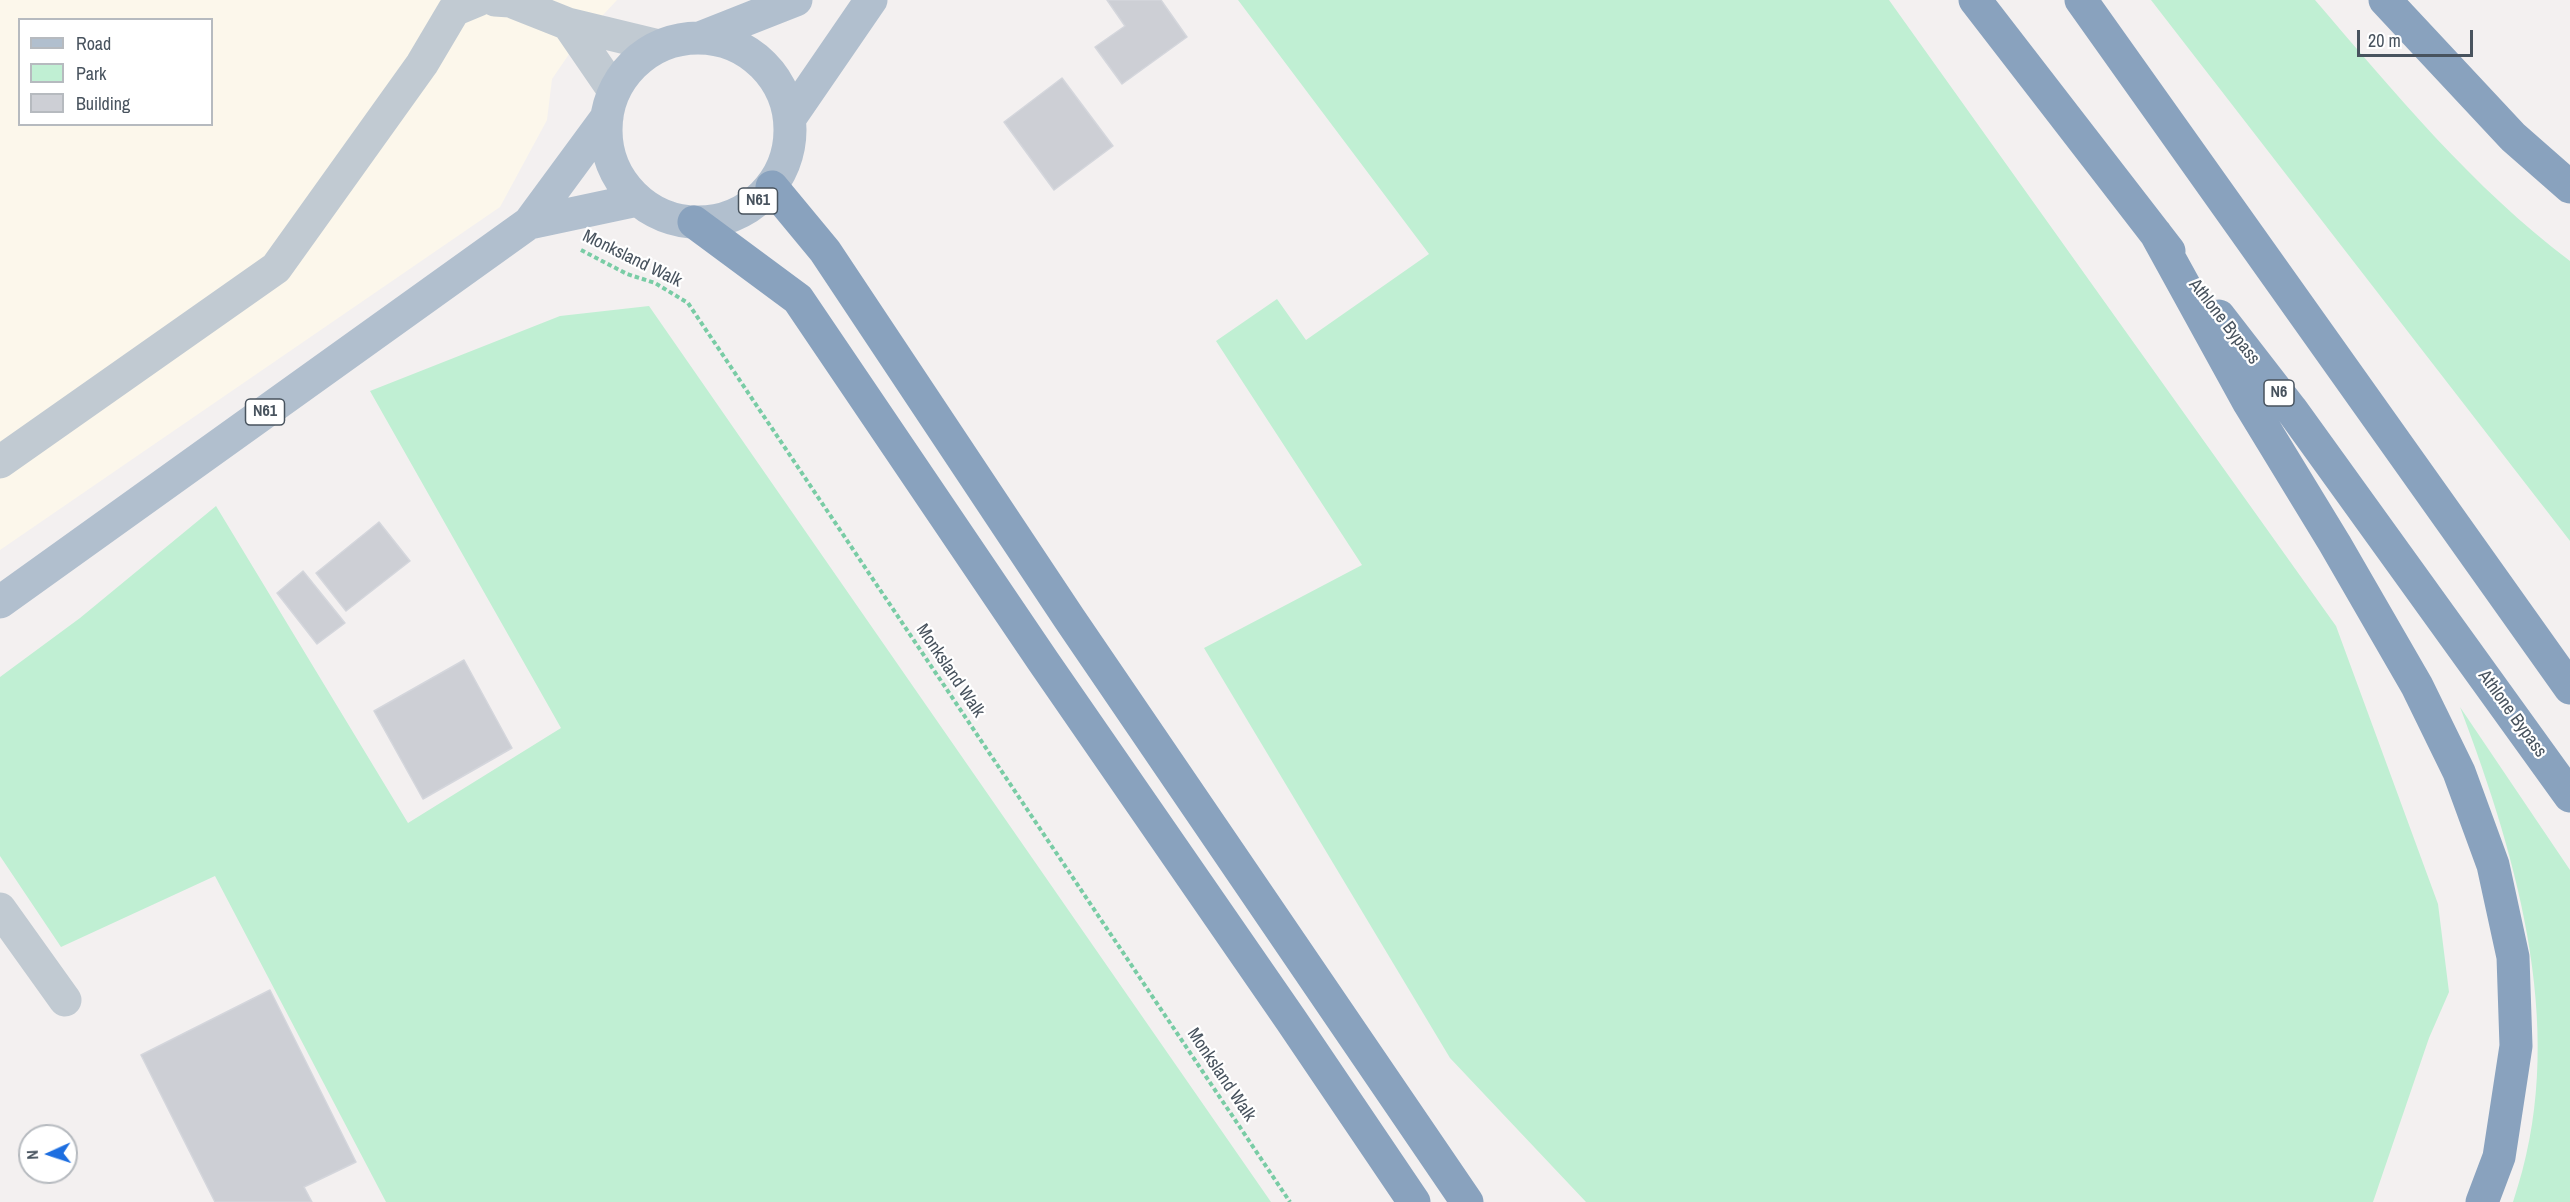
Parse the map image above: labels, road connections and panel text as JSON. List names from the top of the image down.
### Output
{
  "streets": {
    "highway": ["Athlone Bypass", "N6"],
    "main road": ["N61"],
    "path": ["Monksland Walk"]
  },
  "legend": ["Road", "Park", "Building"],
  "scale_bar": "20 m",
  "north": "left"
}
